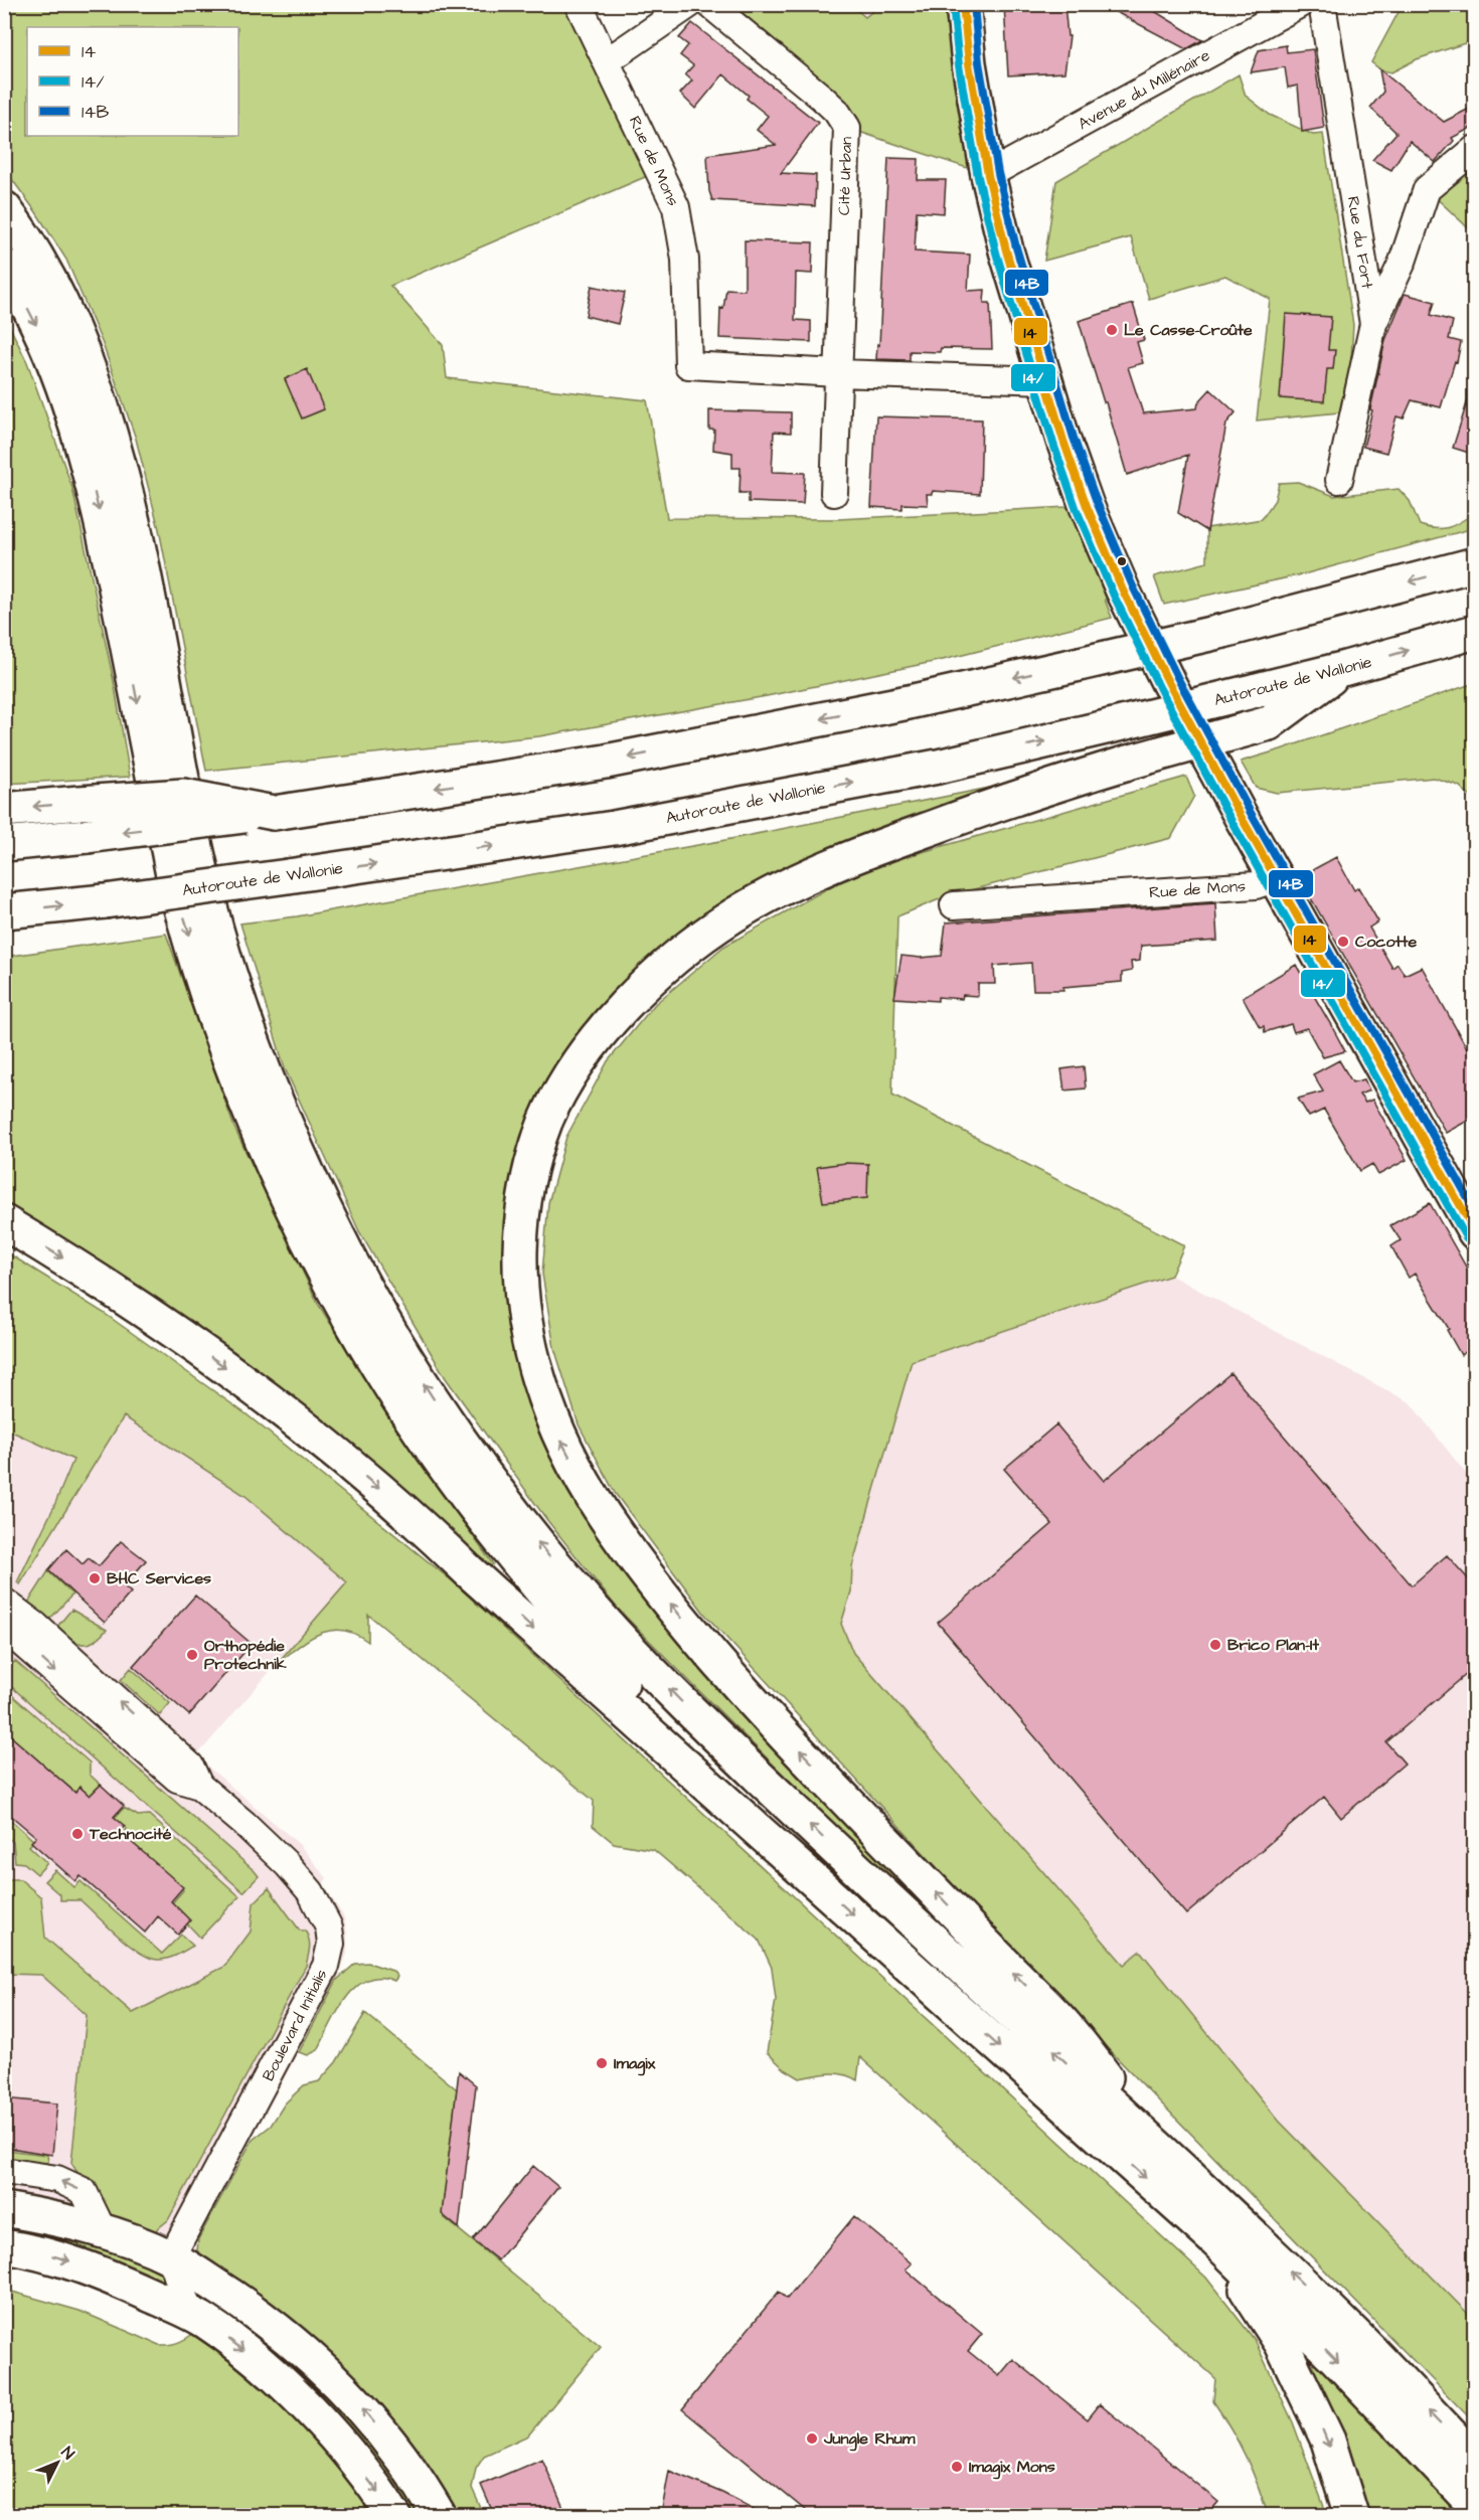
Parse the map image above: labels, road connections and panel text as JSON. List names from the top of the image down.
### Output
{
  "streets": {
    "main road": ["Autoroute de Wallonie"],
    "street": [
      "Avenue du Millénaire",
      "Rue de Mons",
      "Cité Urban",
      "Rue du Fort",
      "Boulevard Initialis"
    ]
  },
  "crossings": [
    ["Rue de Mons", "Cité Urban"]
  ],
  "places": [
    "Le Casse-Croûte",
    "Cocotte",
    "BHC Services",
    "Brico Plan-It",
    "Orthopédie Protechnik",
    "Technocité",
    "Imagix",
    "Jungle Rhum",
    "Imagix Mons"
  ],
  "lines": ["transit line 14", "transit line 14B", "transit line 14/"],
  "legend": ["14", "14/", "14B"],
  "north": "top right"
}
